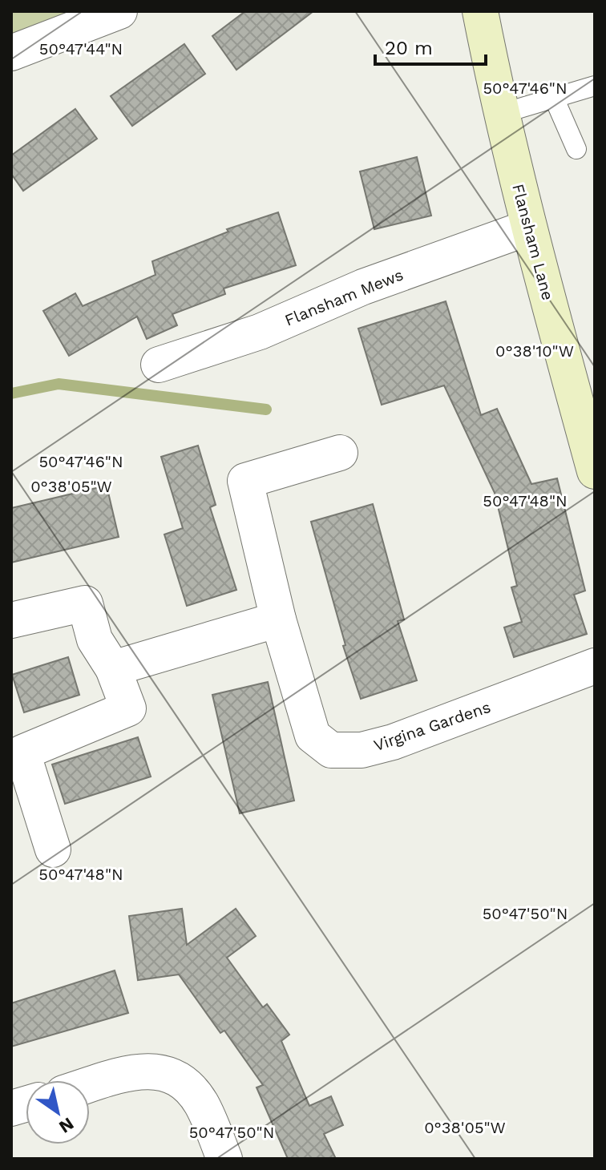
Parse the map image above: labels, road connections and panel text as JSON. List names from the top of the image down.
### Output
{
  "streets": {
    "main road": ["Flansham Lane"],
    "street": ["Flansham Mews", "Virgina Gardens"]
  },
  "crossings": [
    ["Flansham Lane", "Flansham Mews"]
  ],
  "scale_bar": "20 m",
  "north": "bottom right",
  "coordinates": [
    "50°47'44\"N",
    "50°47'46\"N",
    "0°38'10\"W",
    "0°38'05\"W",
    "50°47'48\"N",
    "50°47'50\"N"
  ]
}
